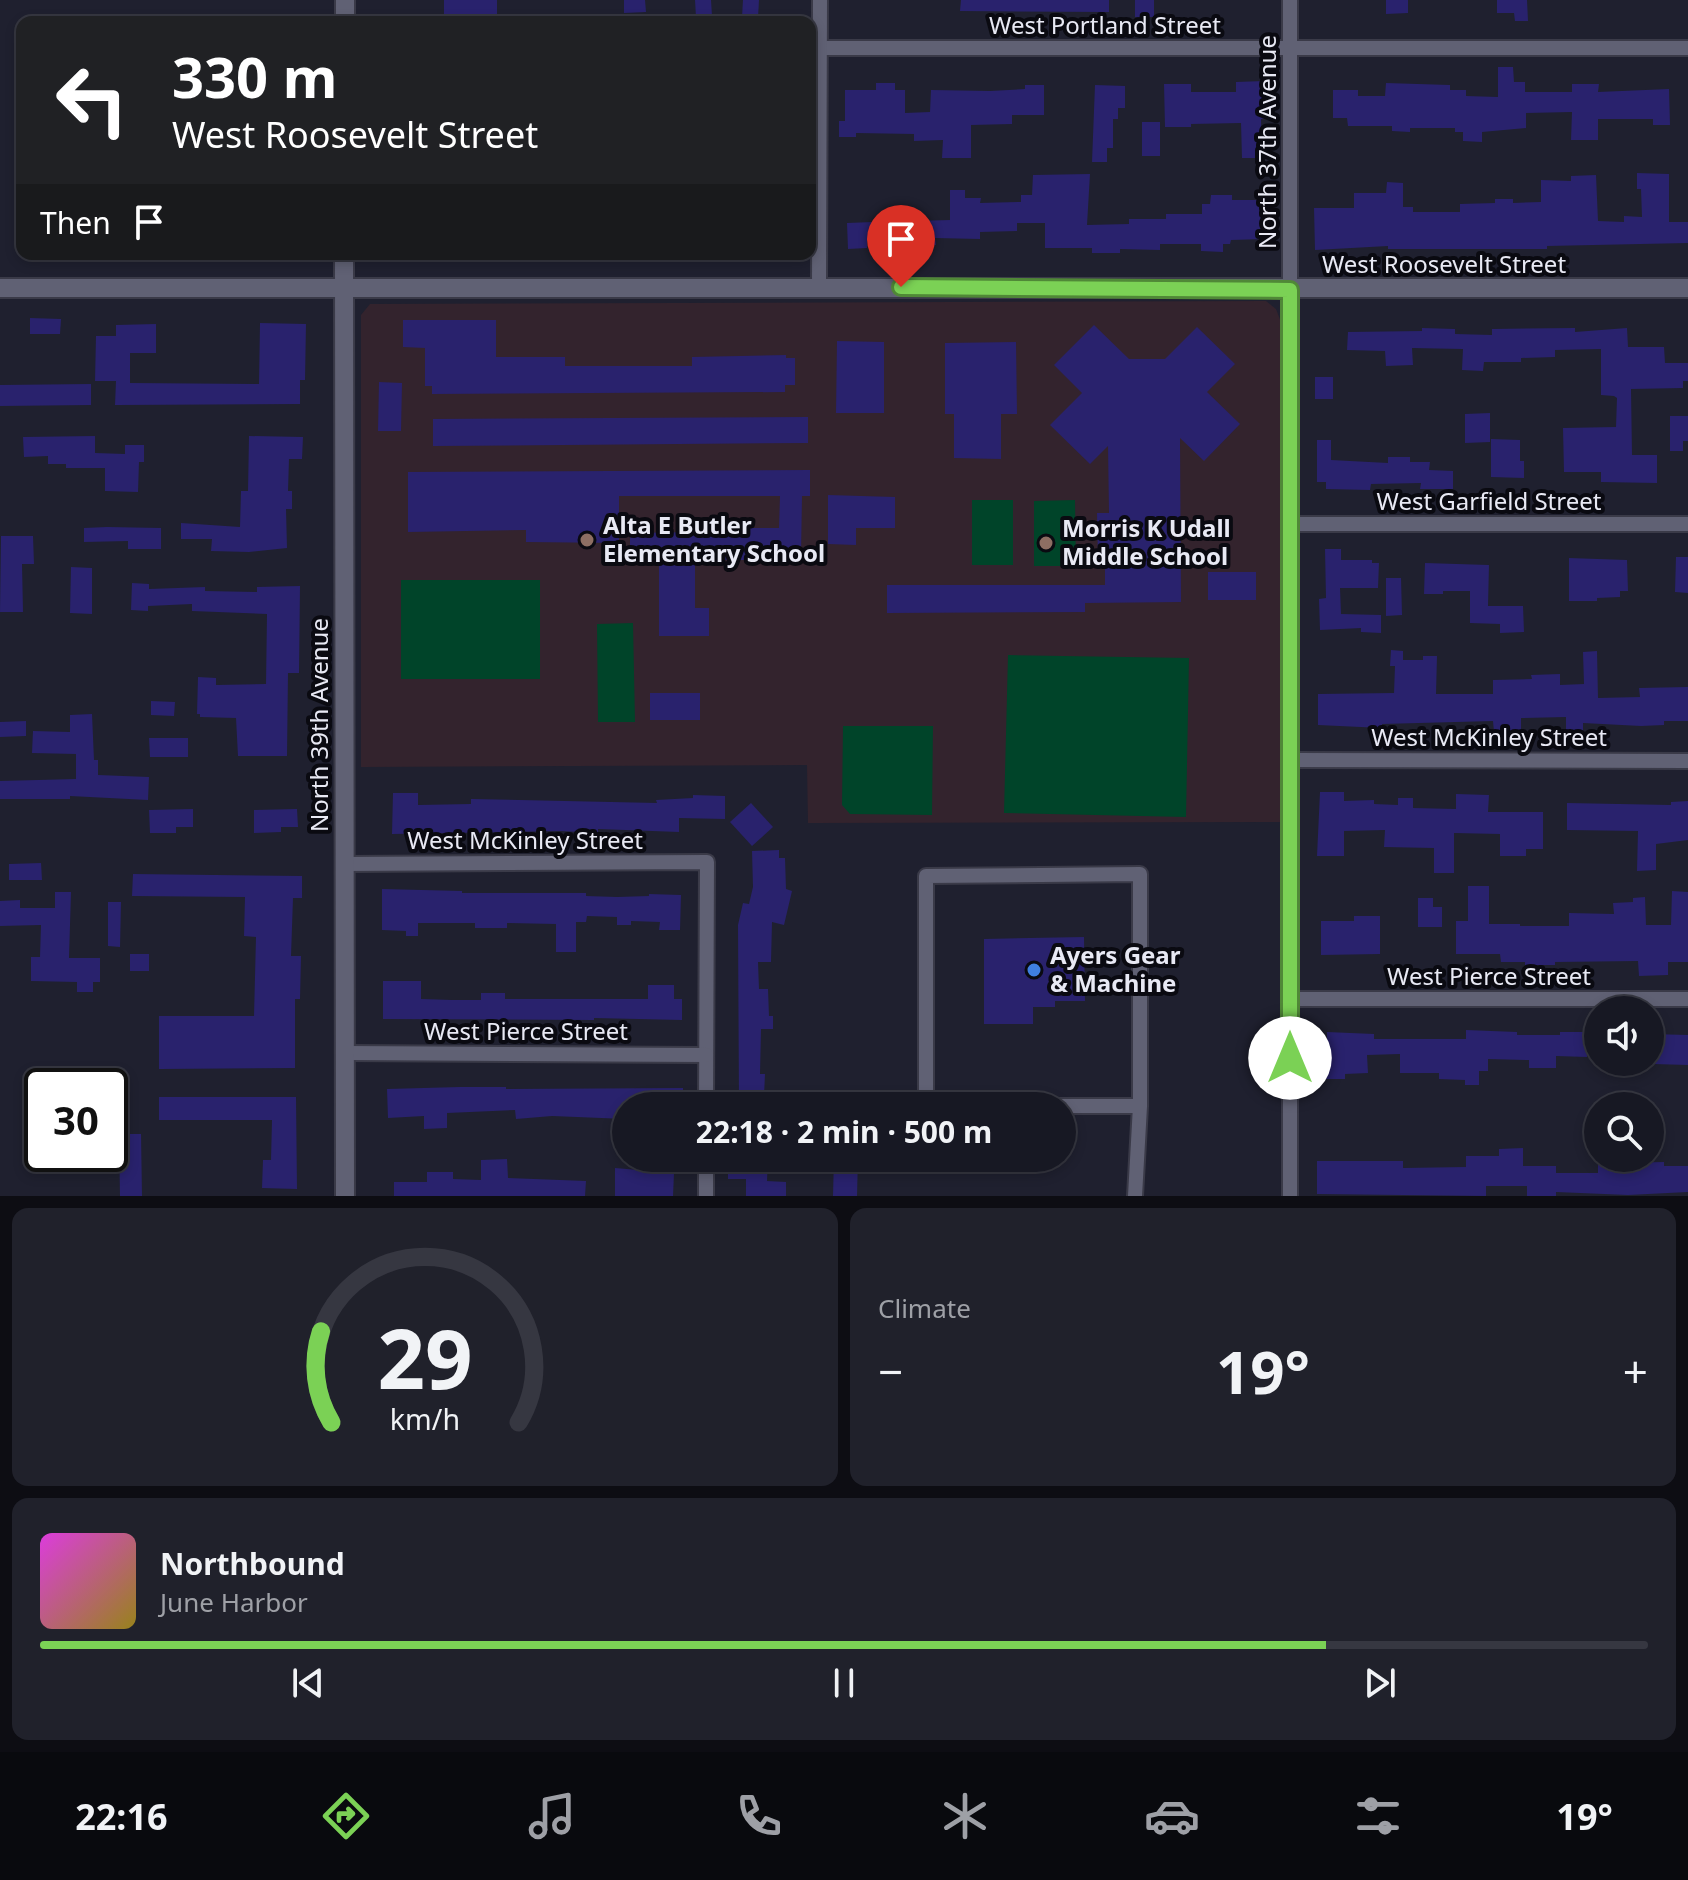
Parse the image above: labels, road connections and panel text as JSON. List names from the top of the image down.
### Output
{
  "streets": {
    "street": [
      "West Portland Street",
      "North 37th Avenue",
      "West Roosevelt Street",
      "West Garfield Street",
      "North 39th Avenue",
      "West McKinley Street",
      "West Pierce Street"
    ]
  },
  "crossings": [
    ["West Portland Street", "North 37th Avenue"],
    ["North 37th Avenue", "West Roosevelt Street"],
    ["North 37th Avenue", "West Garfield Street"],
    ["North 37th Avenue", "West McKinley Street"],
    ["North 37th Avenue", "West Pierce Street"],
    ["West Roosevelt Street", "North 39th Avenue"],
    ["North 39th Avenue", "West McKinley Street"],
    ["North 39th Avenue", "West Pierce Street"],
    ["West McKinley Street", "West Pierce Street"]
  ],
  "places": ["Alta E Butler Elementary School", "Morris K Udall Middle School", "Ayers Gear & Machine"],
  "page": {
    "turn": ["330 m", "West Roosevelt Street"],
    "then": "Then",
    "limit": "30",
    "trip": "22:18 · 2 min · 500 m",
    "tile": "Climate",
    "heat": ["−", "19°", "+"],
    "song": ["Northbound", "June Harbor"],
    "tabs": ["22:16", "19°"],
    "gauge": ["29", "km/h"]
  }
}
